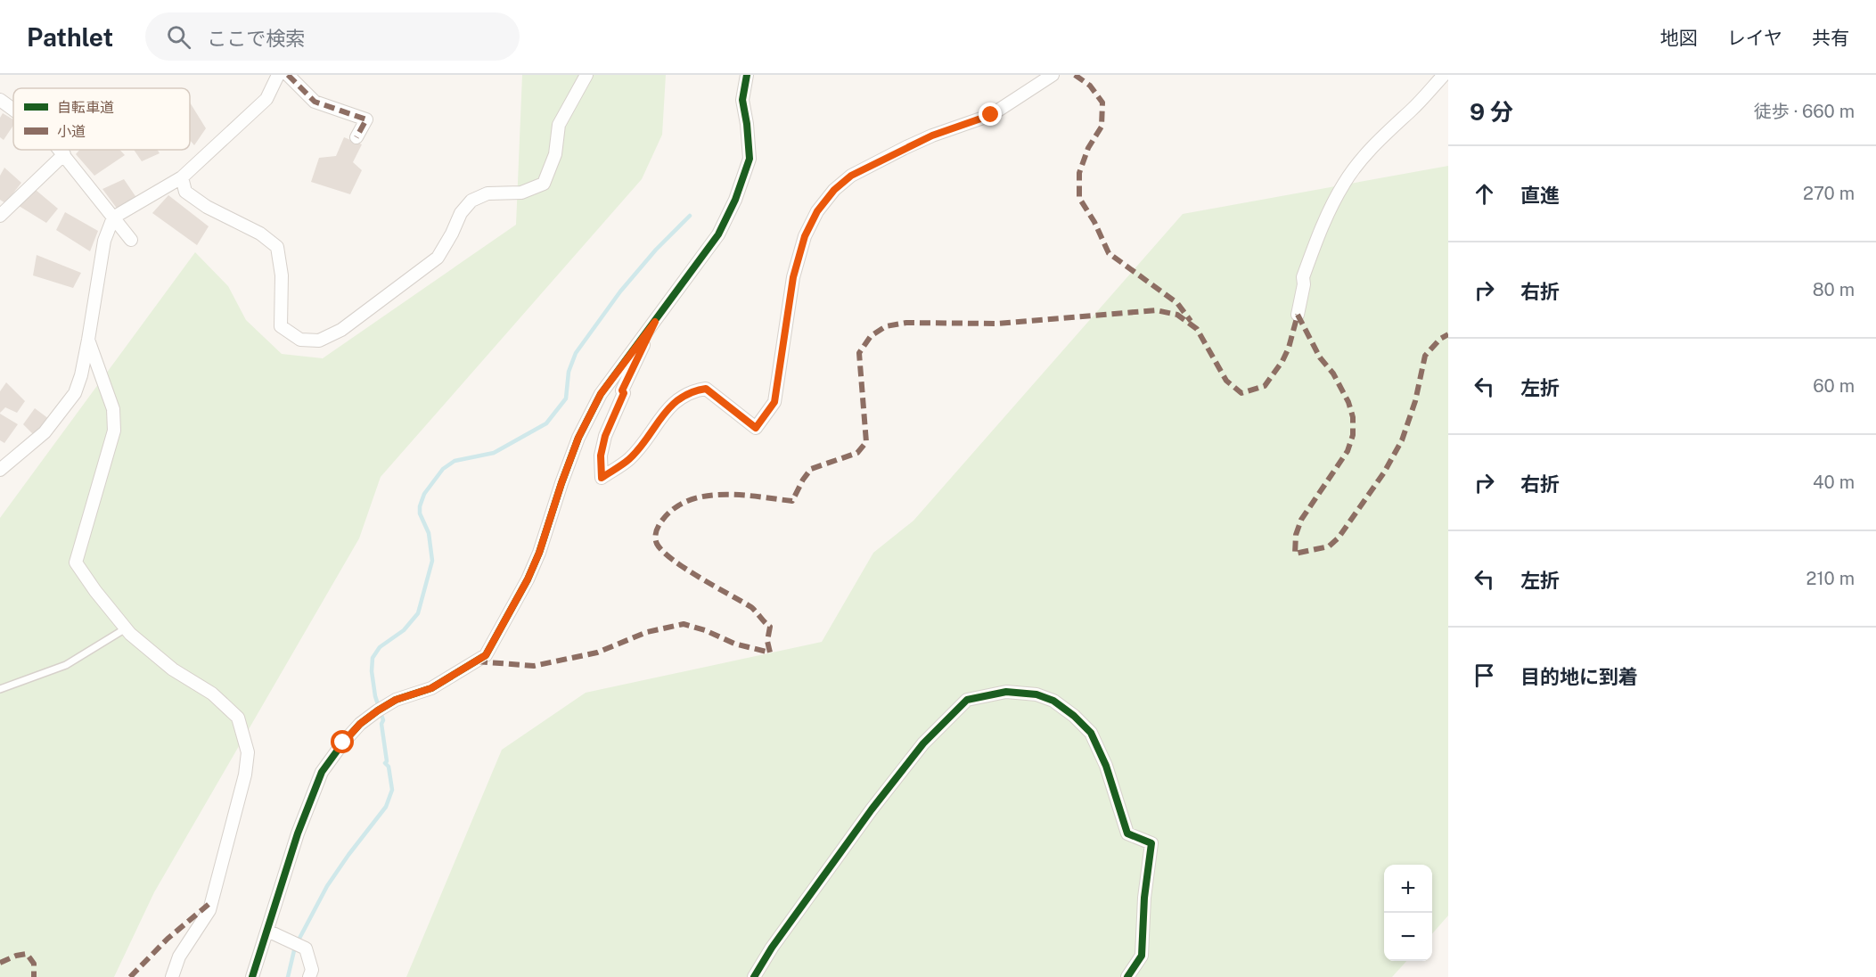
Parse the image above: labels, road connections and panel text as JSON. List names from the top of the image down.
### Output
{
  "legend": ["自転車道", "小道"],
  "page": {
    "header": "Pathlet",
    "search": "ここで検索",
    "nav": ["地図", "レイヤ", "共有"],
    "heading": ["9 分", "徒歩 · 660 m"],
    "list": [
      ["直進", "270 m"],
      ["右折", "80 m"],
      ["左折", "60 m"],
      ["右折", "40 m"],
      ["左折", "210 m"],
      "目的地に到着"
    ],
    "map_buttons": ["+", "−"]
  }
}
